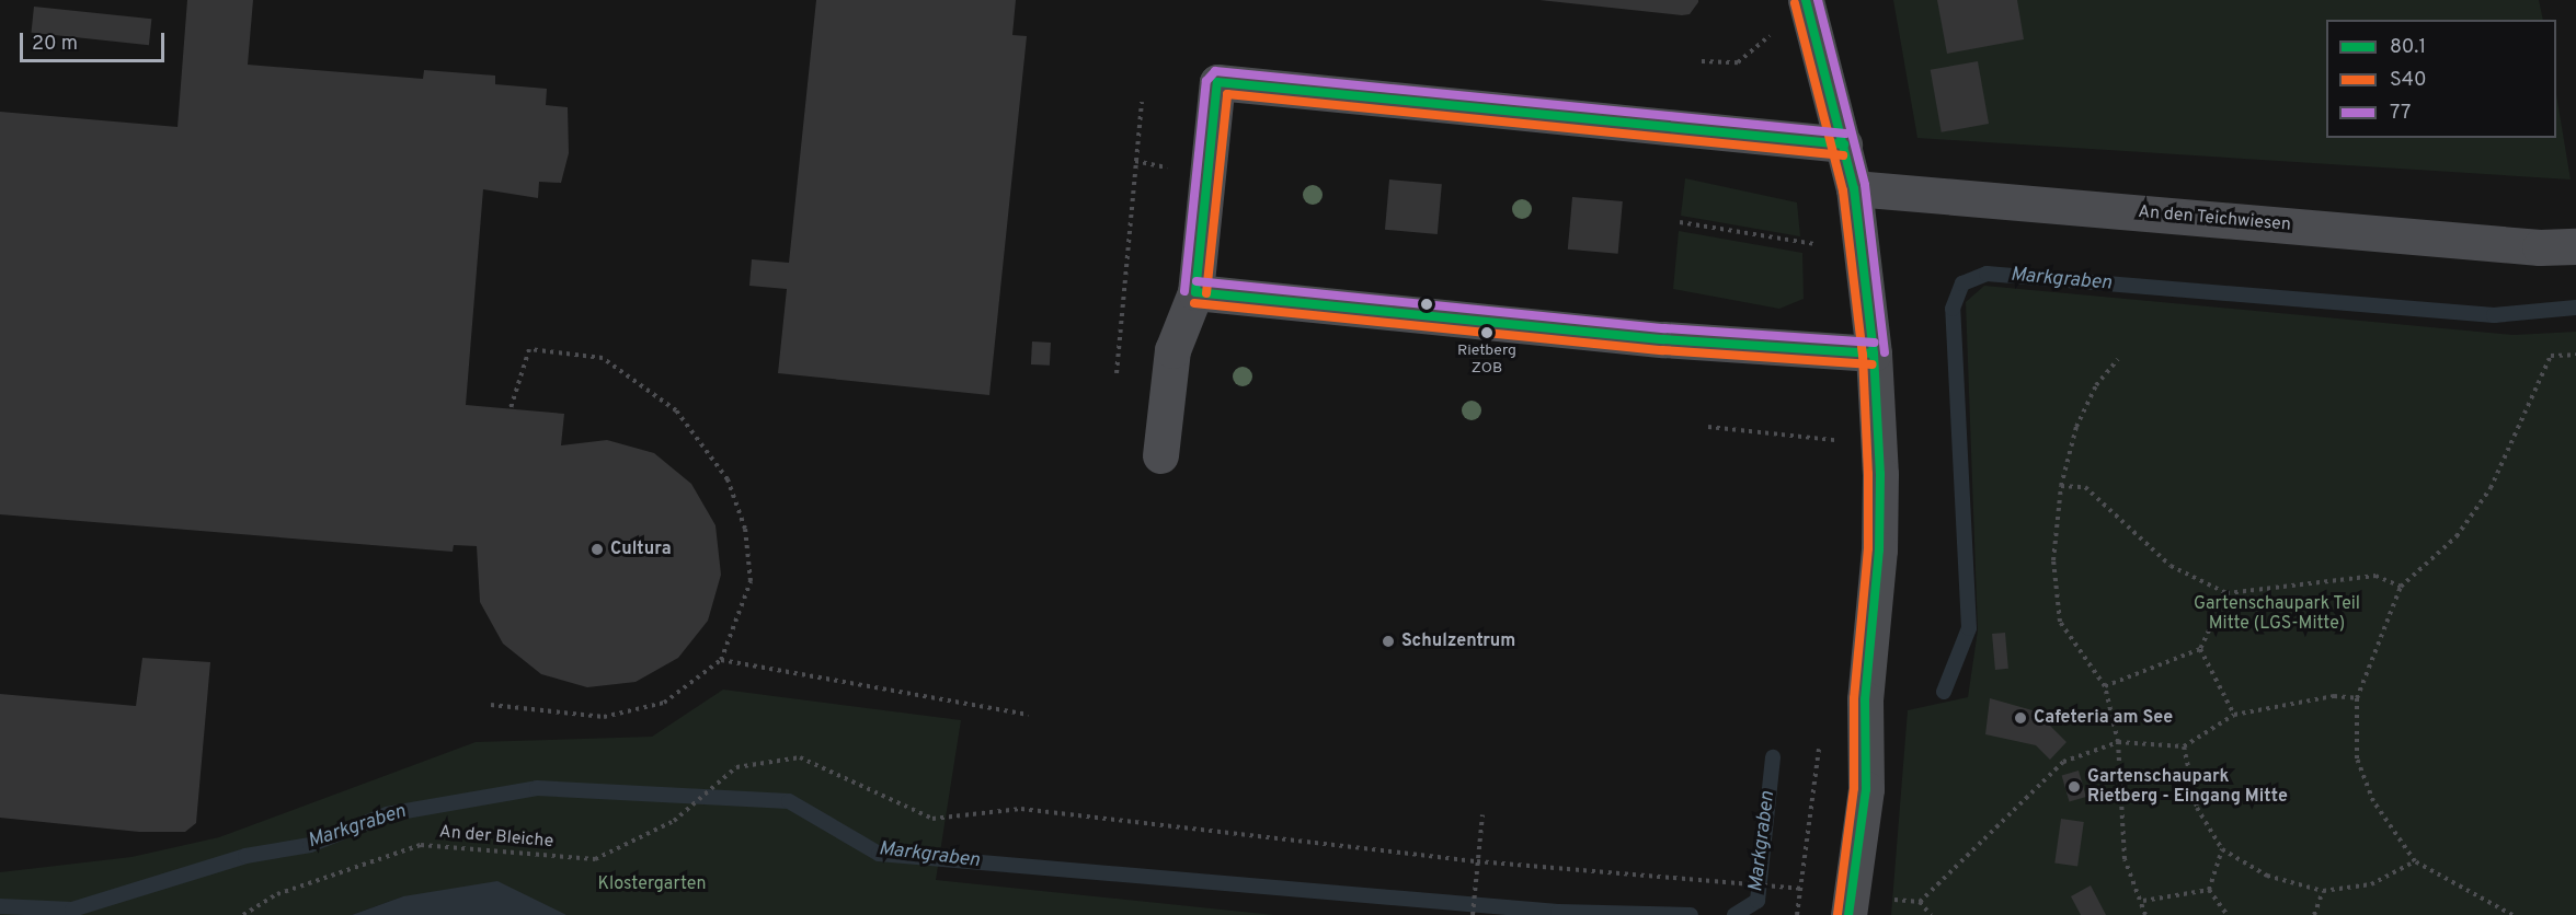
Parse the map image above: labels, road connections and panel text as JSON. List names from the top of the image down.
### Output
{
  "streets": {
    "street": ["An den Teichwiesen"],
    "path": ["An der Bleiche"]
  },
  "water": ["Markgraben"],
  "parks": ["Gartenschaupark Teil Mitte (LGS-Mitte)", "Klostergarten"],
  "places": [
    "Rietberg ZOB",
    "Cultura",
    "Schulzentrum",
    "Cafeteria am See",
    "Gartenschaupark Rietberg - Eingang Mitte"
  ],
  "lines": ["transit line 80.1", "transit line 77", "transit line S40"],
  "legend": ["80.1", "S40", "77"],
  "scale_bar": "20 m"
}
